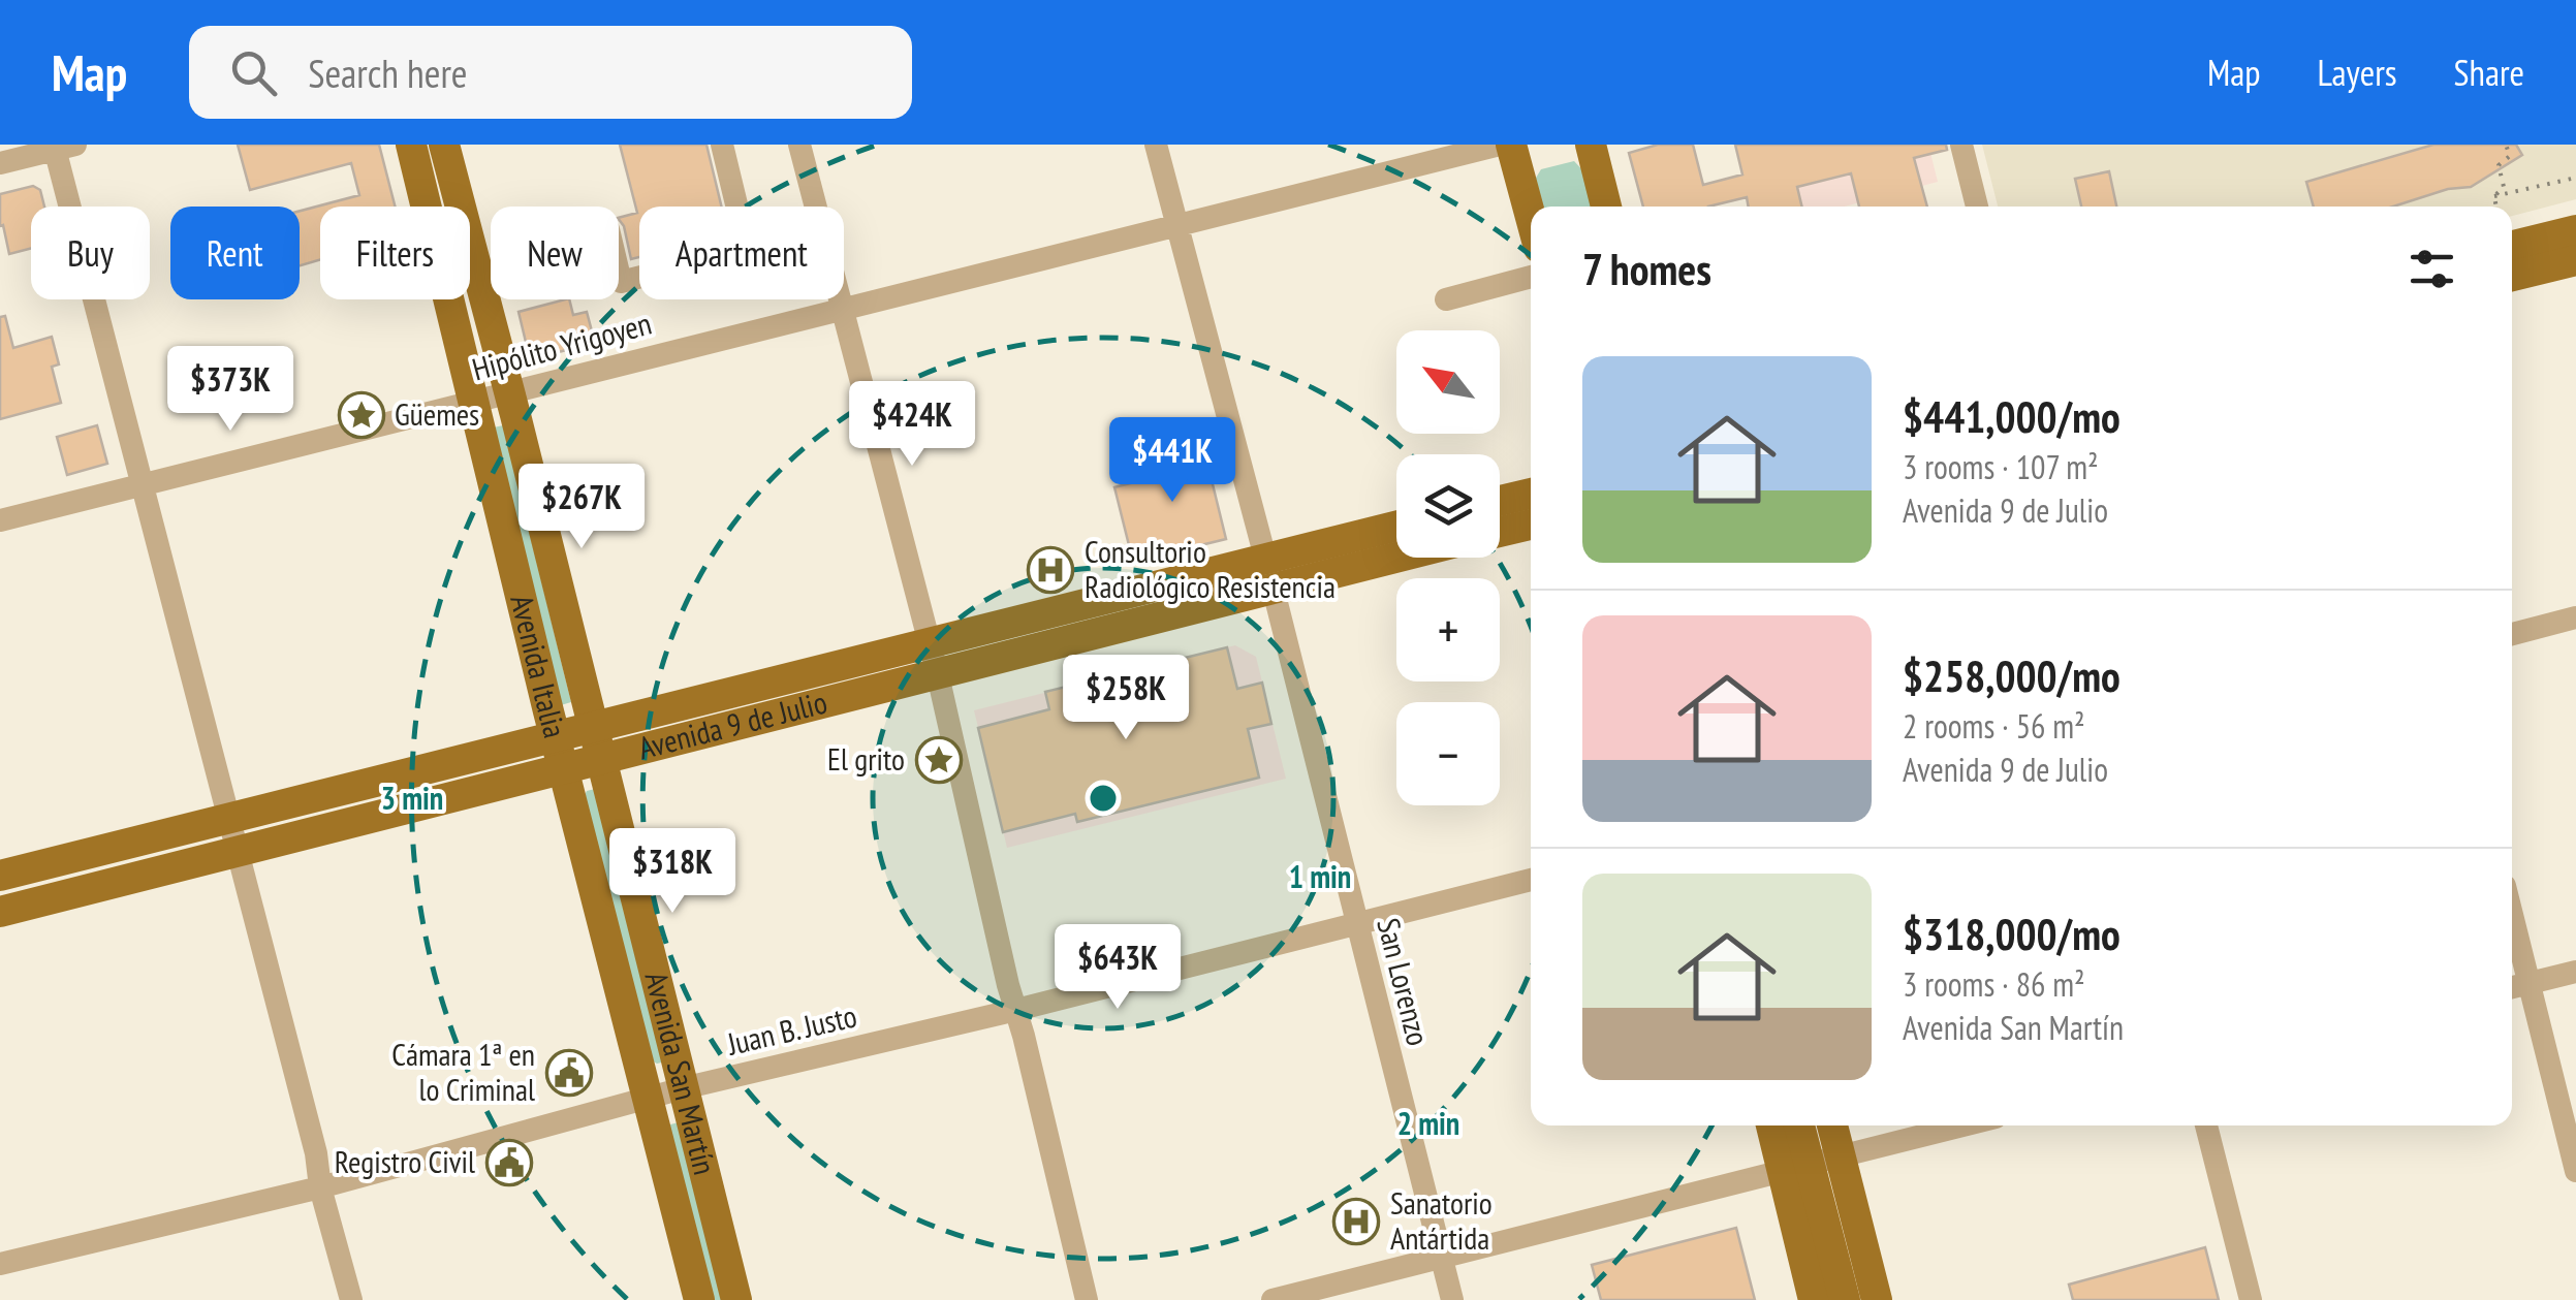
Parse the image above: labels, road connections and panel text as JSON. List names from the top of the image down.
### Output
{
  "streets": {
    "main road": ["Avenida Italia", "Avenida 9 de Julio", "Avenida San Martín"],
    "street": ["Hipólito Yrigoyen", "San Lorenzo", "Juan B. Justo"]
  },
  "crossings": [
    ["Hipólito Yrigoyen", "Avenida Italia"],
    ["Hipólito Yrigoyen", "San Lorenzo"],
    ["Avenida Italia", "Avenida 9 de Julio"],
    ["Avenida Italia", "Avenida San Martín"],
    ["Avenida 9 de Julio", "San Lorenzo"],
    ["Avenida 9 de Julio", "Avenida San Martín"],
    ["San Lorenzo", "Juan B. Justo"],
    ["Juan B. Justo", "Avenida San Martín"]
  ],
  "places": {
    "place": ["Güemes", "El grito"],
    "hospital": ["Consultorio Radiológico Resistencia", "Sanatorio Antártida"],
    "public building": ["Cámara 1ª en lo Criminal", "Registro Civil"]
  },
  "north": "top left",
  "page": {
    "header": "Map",
    "search": "Search here",
    "nav": ["Map", "Layers", "Share"],
    "chip": [
      "Buy",
      "Rent",
      "Filters",
      "New",
      "Apartment"
    ],
    "heading": "7 homes",
    "map_buttons": ["+", "−"],
    "list": [
      {
        "name": "$441,000/mo",
        "note": "3 rooms · 107 m² · Avenida 9 de Julio"
      },
      {
        "name": "$258,000/mo",
        "note": "2 rooms · 56 m² · Avenida 9 de Julio"
      },
      {
        "name": "$318,000/mo",
        "note": "3 rooms · 86 m² · Avenida San Martín"
      }
    ],
    "price": [
      "$373K",
      "$424K",
      "$441K",
      "$267K",
      "$258K",
      "$318K",
      "$643K"
    ]
  },
  "rings": ["3 min", "1 min", "2 min"]
}
